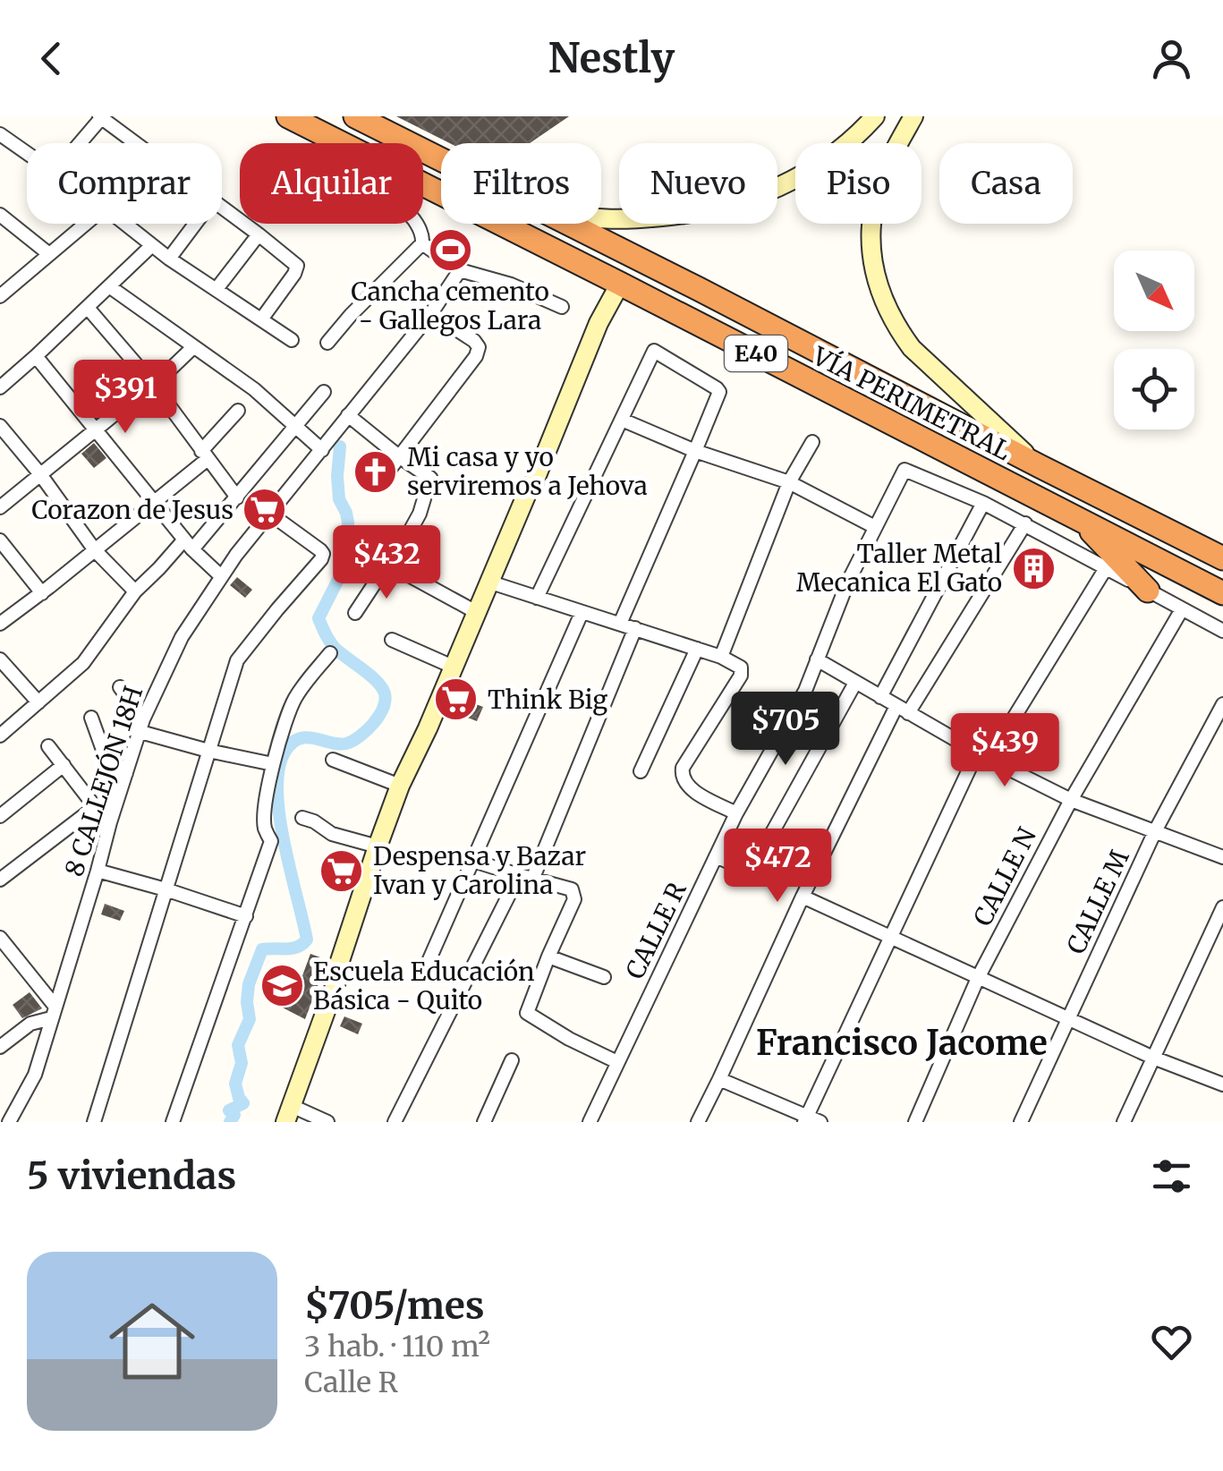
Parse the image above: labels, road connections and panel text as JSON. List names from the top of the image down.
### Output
{
  "streets": {
    "highway": ["E40", "VÍA PERIMETRAL"],
    "street": [
      "8 CALLEJÓN 18H",
      "CALLE N",
      "CALLE M",
      "CALLE R"
    ]
  },
  "districts": ["Francisco Jacome"],
  "places": {
    "sports": ["Cancha cemento - Gallegos Lara"],
    "church": ["Mi casa y yo serviremos a Jehova"],
    "supermarket": ["Corazon de Jesus", "Think Big", "Despensa y Bazar Ivan y Carolina"],
    "building": ["Taller Metal Mecanica El Gato"],
    "school or university": ["Escuela Educación Básica - Quito"]
  },
  "north": "bottom right",
  "page": {
    "header": "Nestly",
    "chip": [
      "Comprar",
      "Alquilar",
      "Filtros",
      "Nuevo",
      "Piso",
      "Casa"
    ],
    "price": [
      "$391",
      "$432",
      "$705",
      "$439",
      "$472"
    ],
    "heading": "5 viviendas",
    "list": [
      {
        "name": "$705/mes",
        "note": "3 hab. · 110 m² · Calle R"
      }
    ]
  }
}
